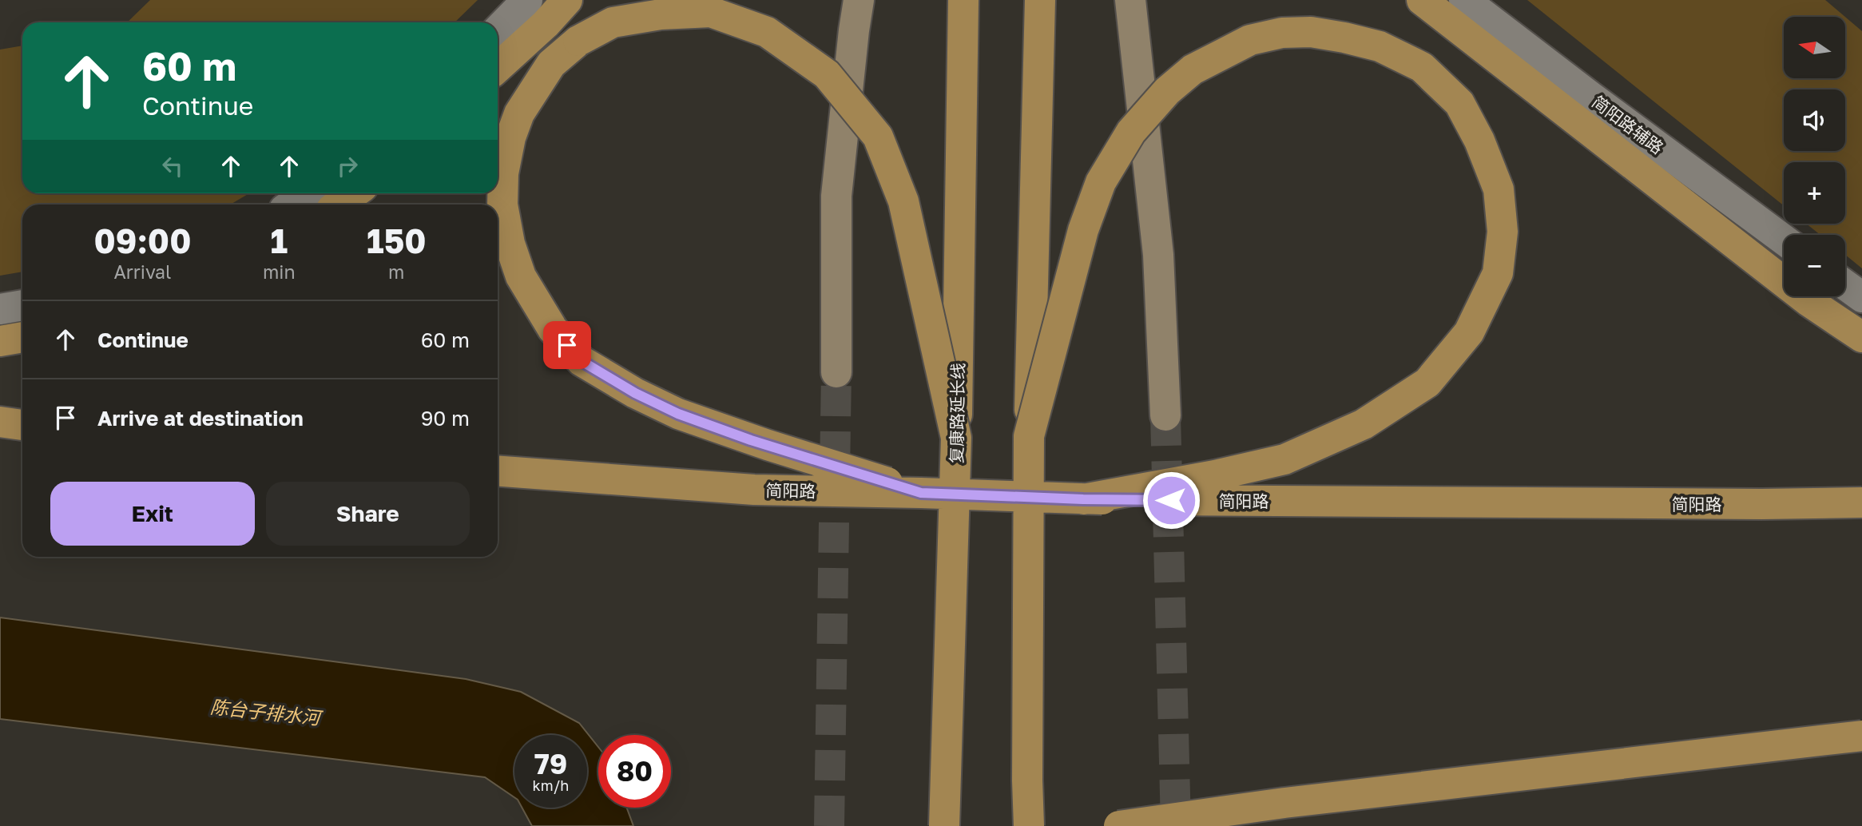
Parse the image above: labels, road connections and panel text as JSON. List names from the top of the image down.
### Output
{
  "streets": {
    "highway": ["复康路延长线", "简阳路"],
    "street": ["简阳路辅路"]
  },
  "water": ["陈台子排水河"],
  "north": "left",
  "page": {
    "map_buttons": ["+", "−"],
    "turn": ["60 m", "Continue"],
    "eta": [
      "09:00",
      "Arrival",
      "1",
      "min",
      "150",
      "m"
    ],
    "list": [
      {
        "name": "Continue",
        "value": "60 m"
      },
      {
        "name": "Arrive at destination",
        "value": "90 m"
      }
    ],
    "buttons": ["Exit", "Share"],
    "speed": "79 km/h",
    "limit": "80"
  }
}
